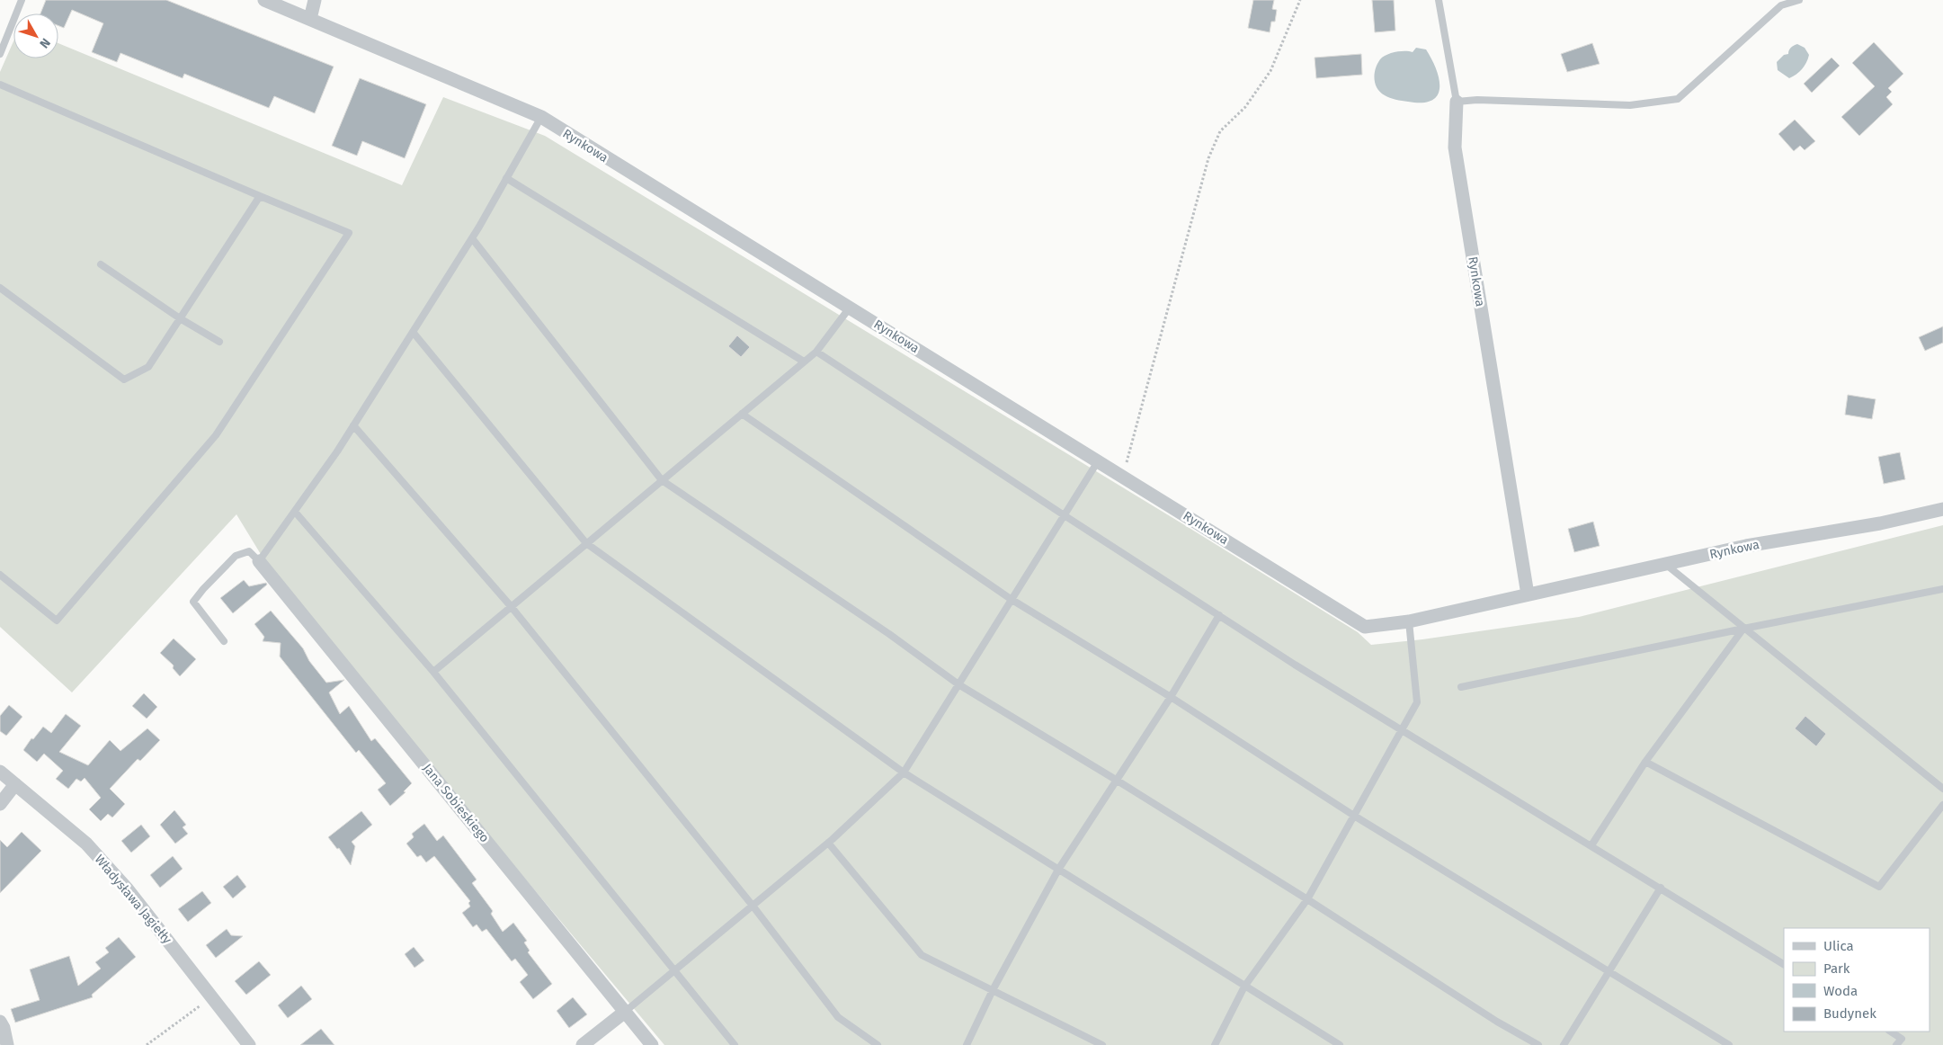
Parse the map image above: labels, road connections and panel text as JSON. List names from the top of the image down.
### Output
{
  "streets": {
    "street": ["Rynkowa", "Jana Sobieskiego", "Władysława Jagiełły"]
  },
  "legend": [
    "Ulica",
    "Park",
    "Woda",
    "Budynek"
  ],
  "north": "bottom right"
}
